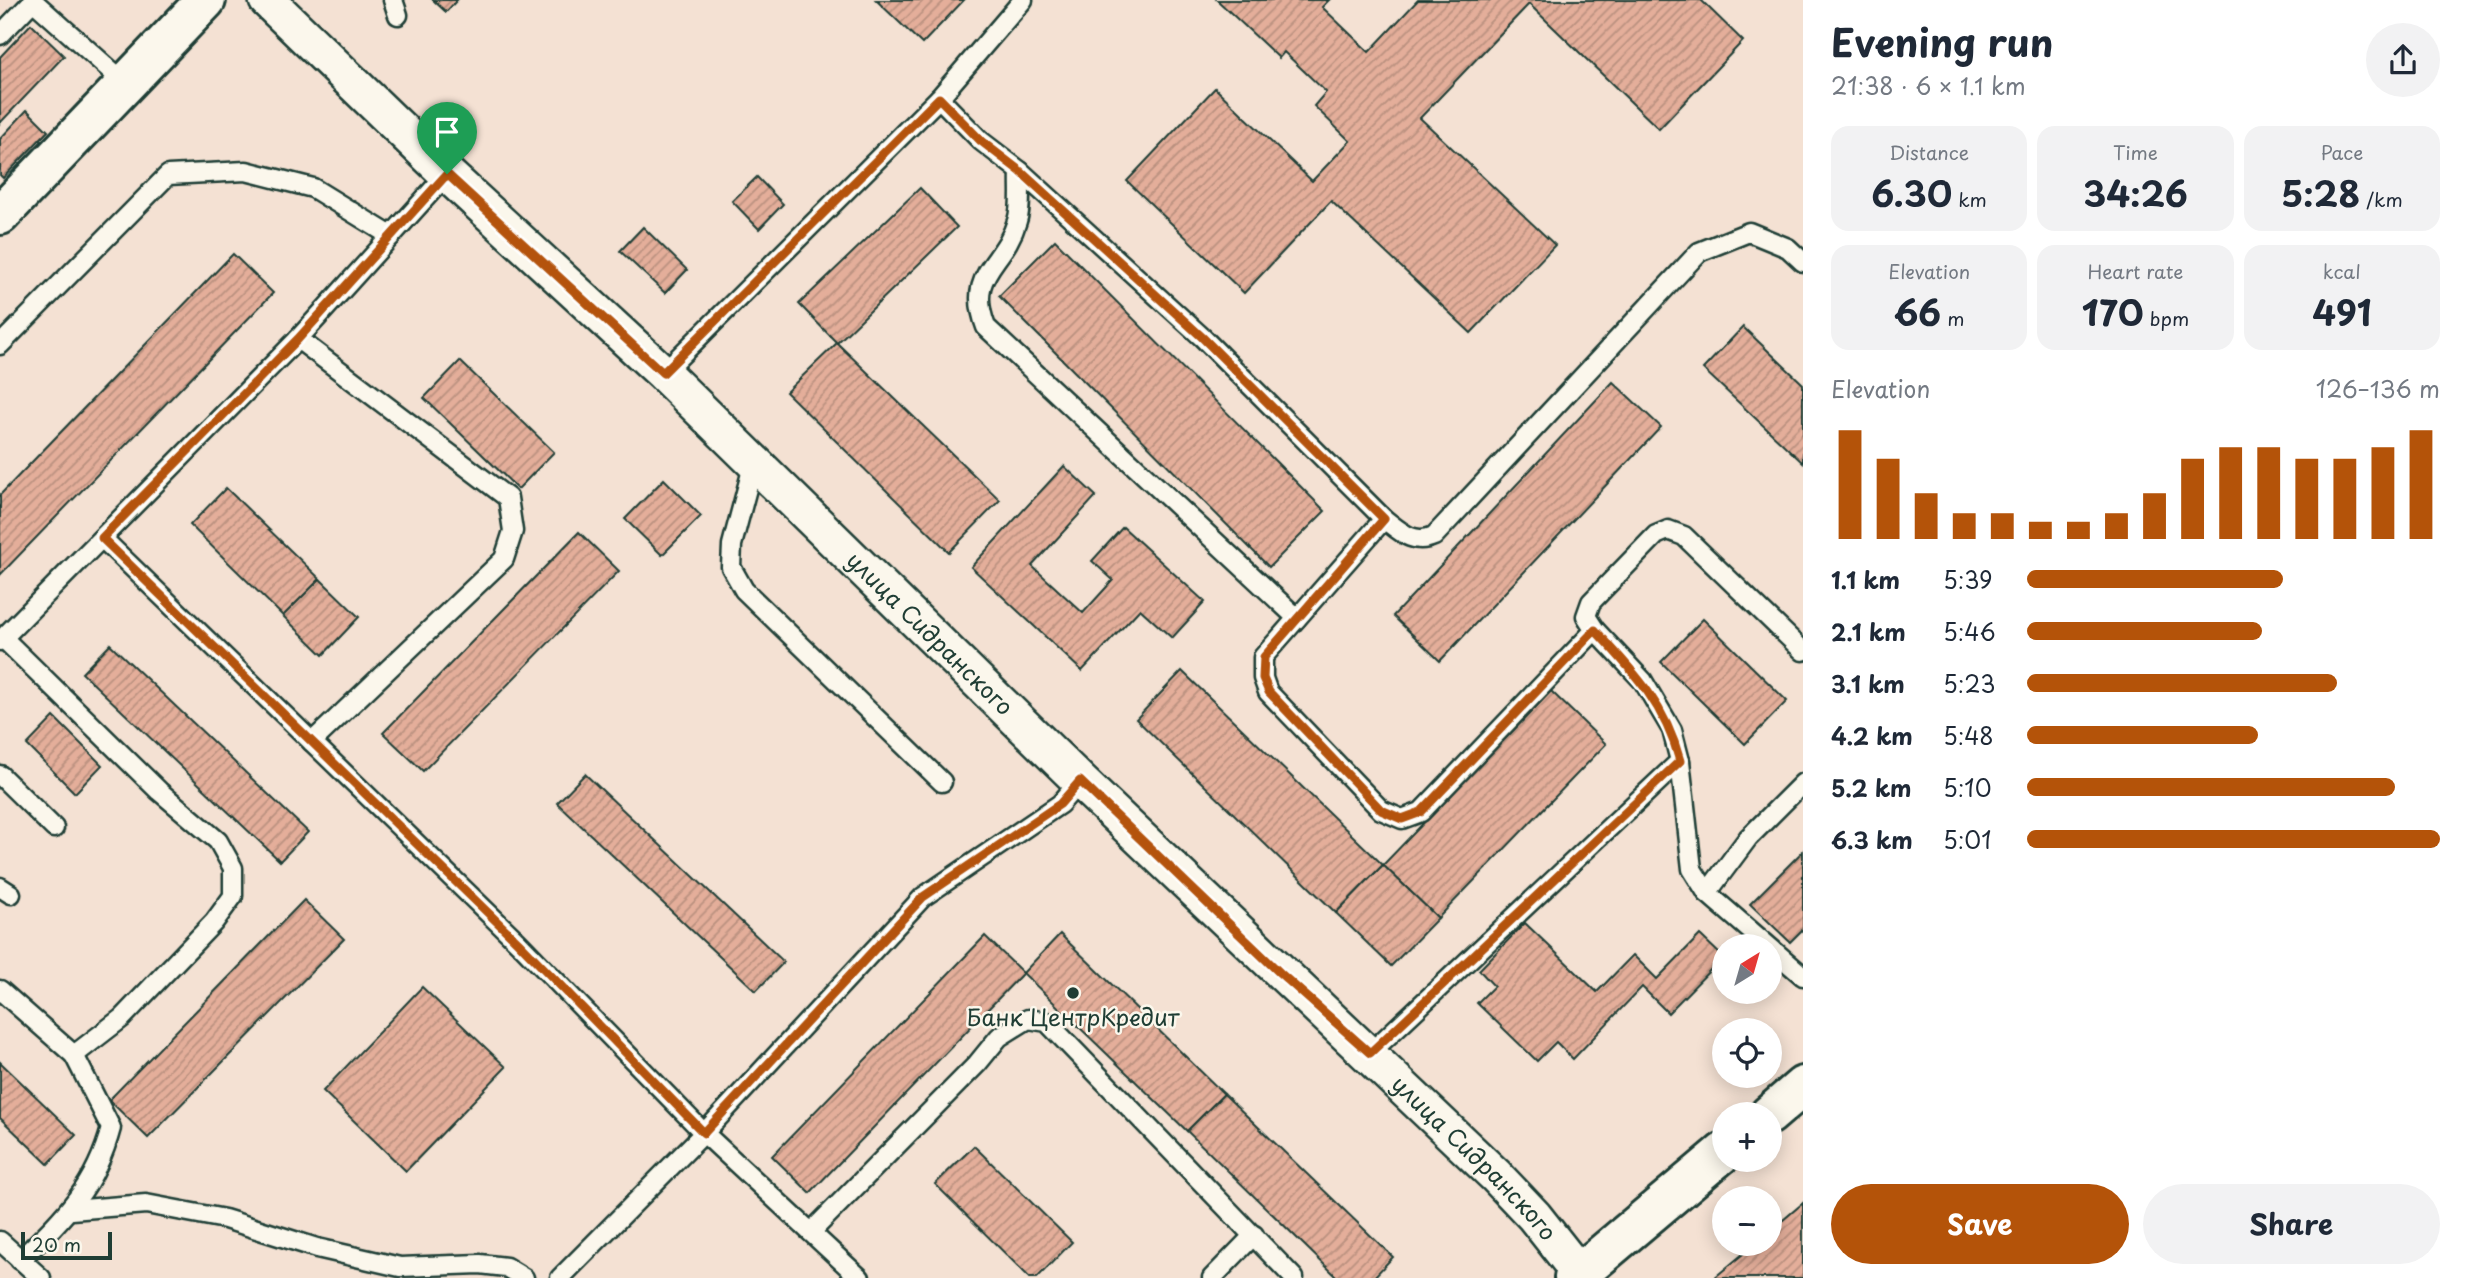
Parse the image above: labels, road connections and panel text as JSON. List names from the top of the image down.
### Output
{
  "streets": {
    "street": ["улица Сидранского"]
  },
  "places": ["Банк ЦентрКредит"],
  "scale_bar": "20 m",
  "north": "top right",
  "page": {
    "heading": ["Evening run", "21:38 · 6 × 1.1 km"],
    "stats": [
      ["Distance", "6.30 km"],
      ["Time", "34:26"],
      ["Pace", "5:28 /km"],
      ["Elevation", "66 m"],
      ["Heart rate", "170 bpm"],
      ["kcal", "491"]
    ],
    "chart": ["Elevation", "126–136 m"],
    "list": [
      {
        "name": "1.1 km",
        "note": "5:39"
      },
      {
        "name": "2.1 km",
        "note": "5:46"
      },
      {
        "name": "3.1 km",
        "note": "5:23"
      },
      {
        "name": "4.2 km",
        "note": "5:48"
      },
      {
        "name": "5.2 km",
        "note": "5:10"
      },
      {
        "name": "6.3 km",
        "note": "5:01"
      }
    ],
    "map_buttons": ["+", "−"],
    "buttons": ["Save", "Share"],
    "scale": "20 m"
  }
}
